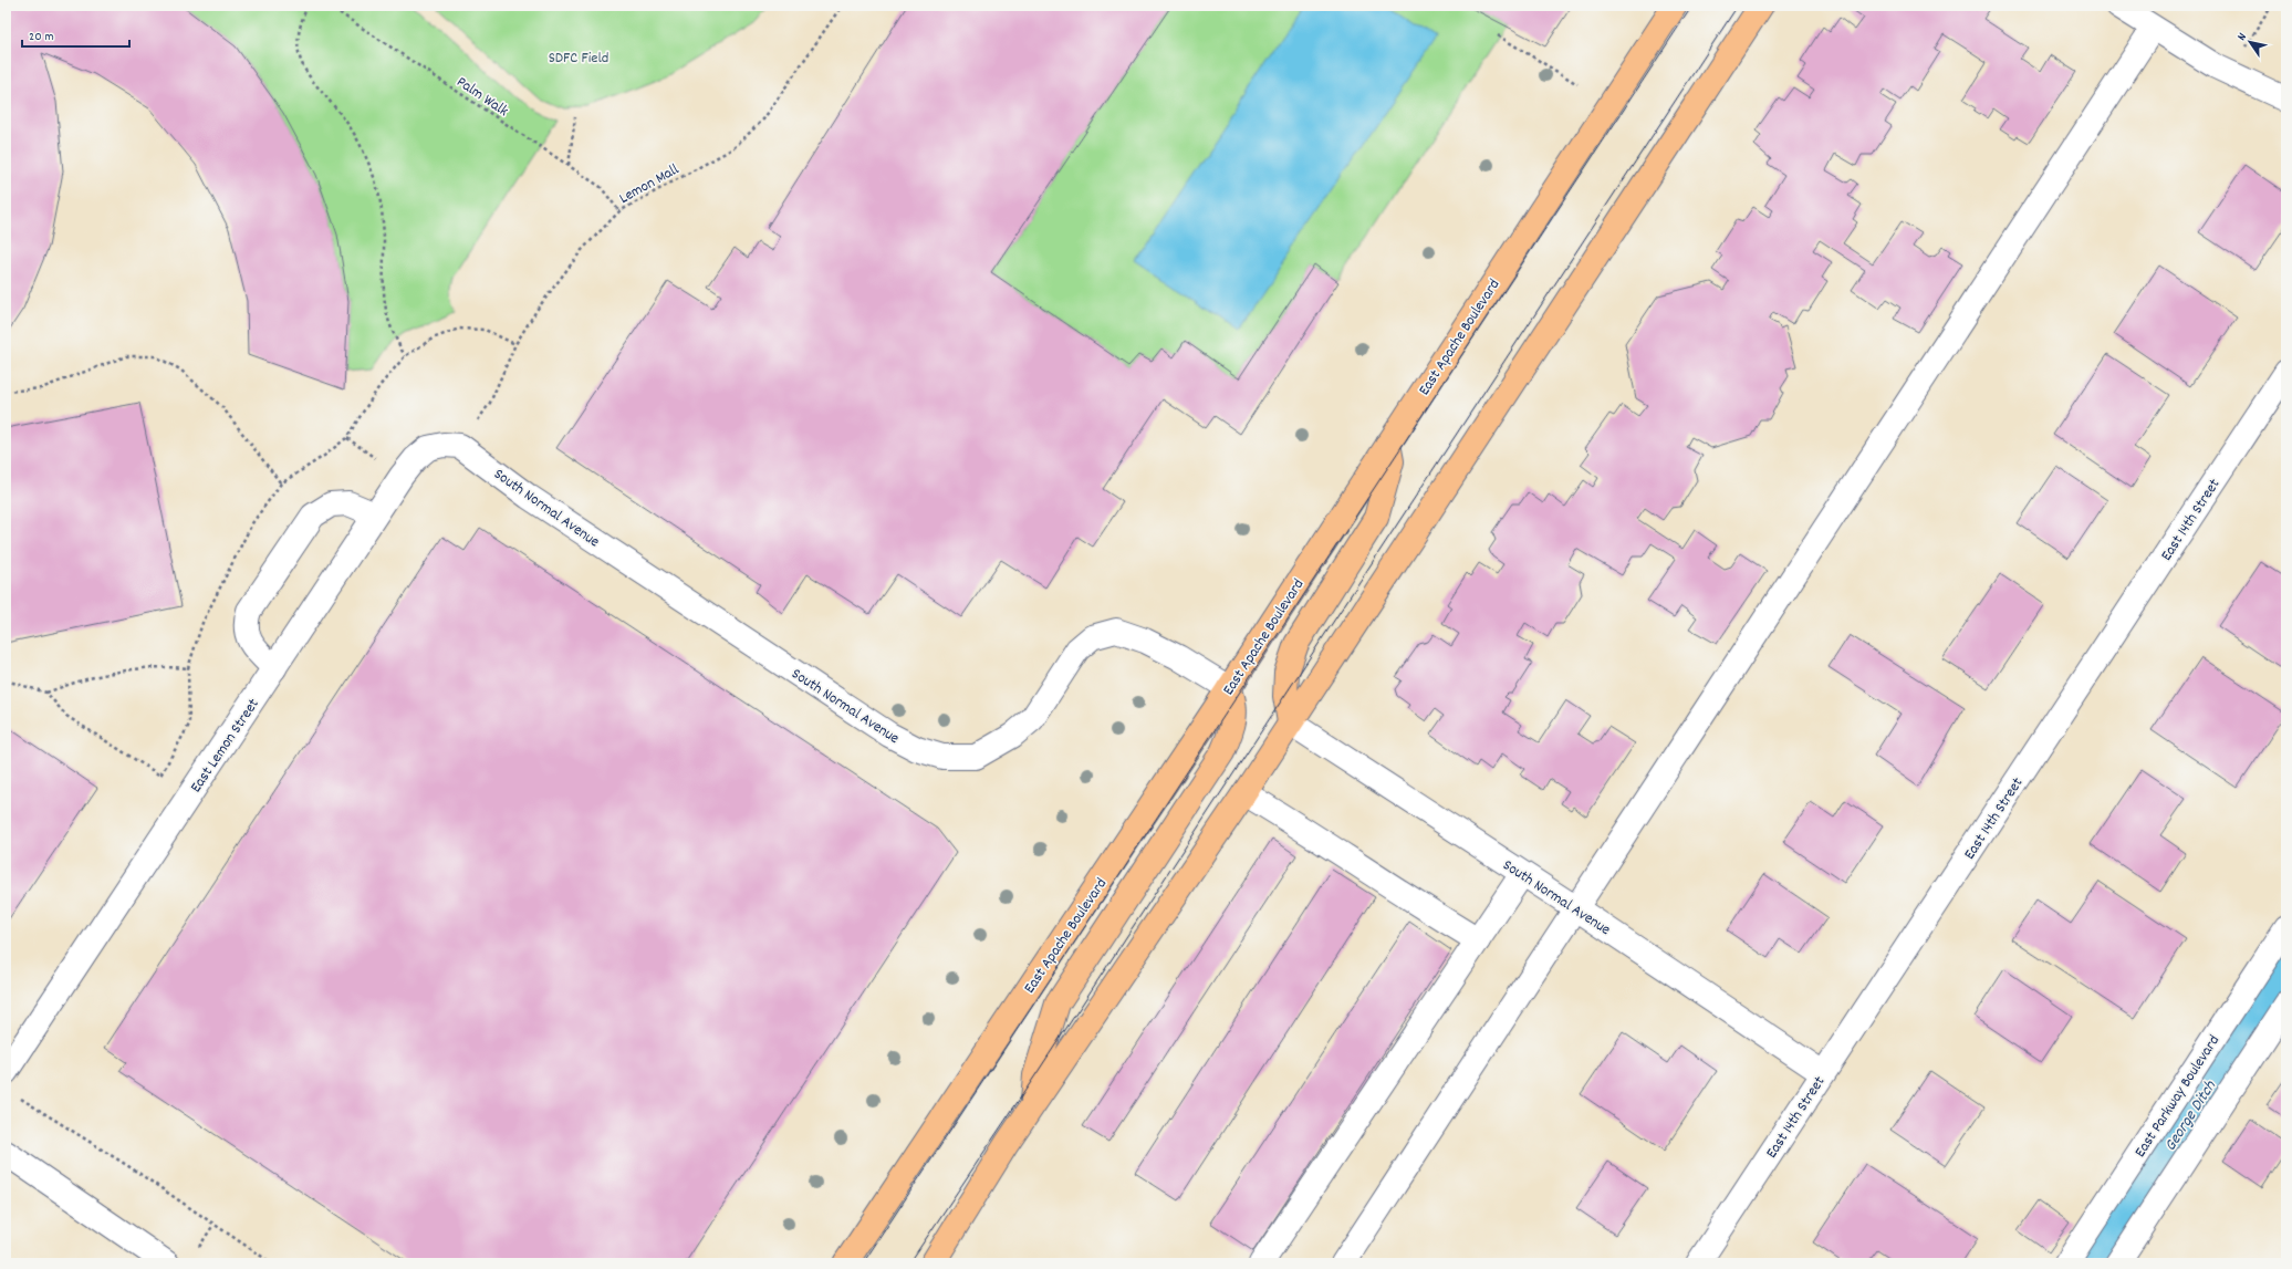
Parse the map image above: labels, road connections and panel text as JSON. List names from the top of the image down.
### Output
{
  "streets": {
    "main road": ["East Apache Boulevard"],
    "street": [
      "South Normal Avenue",
      "East 14th Street",
      "East Lemon Street",
      "East Parkway Boulevard"
    ],
    "path": ["Palm Walk", "Lemon Mall"]
  },
  "crossings": [
    ["Palm Walk", "Lemon Mall"],
    ["Lemon Mall", "South Normal Avenue"],
    ["Lemon Mall", "East Lemon Street"],
    ["East Apache Boulevard", "South Normal Avenue"],
    ["South Normal Avenue", "East 14th Street"],
    ["South Normal Avenue", "East Lemon Street"]
  ],
  "water": ["George Ditch"],
  "parks": ["SDFC Field"],
  "scale_bar": "20 m",
  "north": "top left"
}
